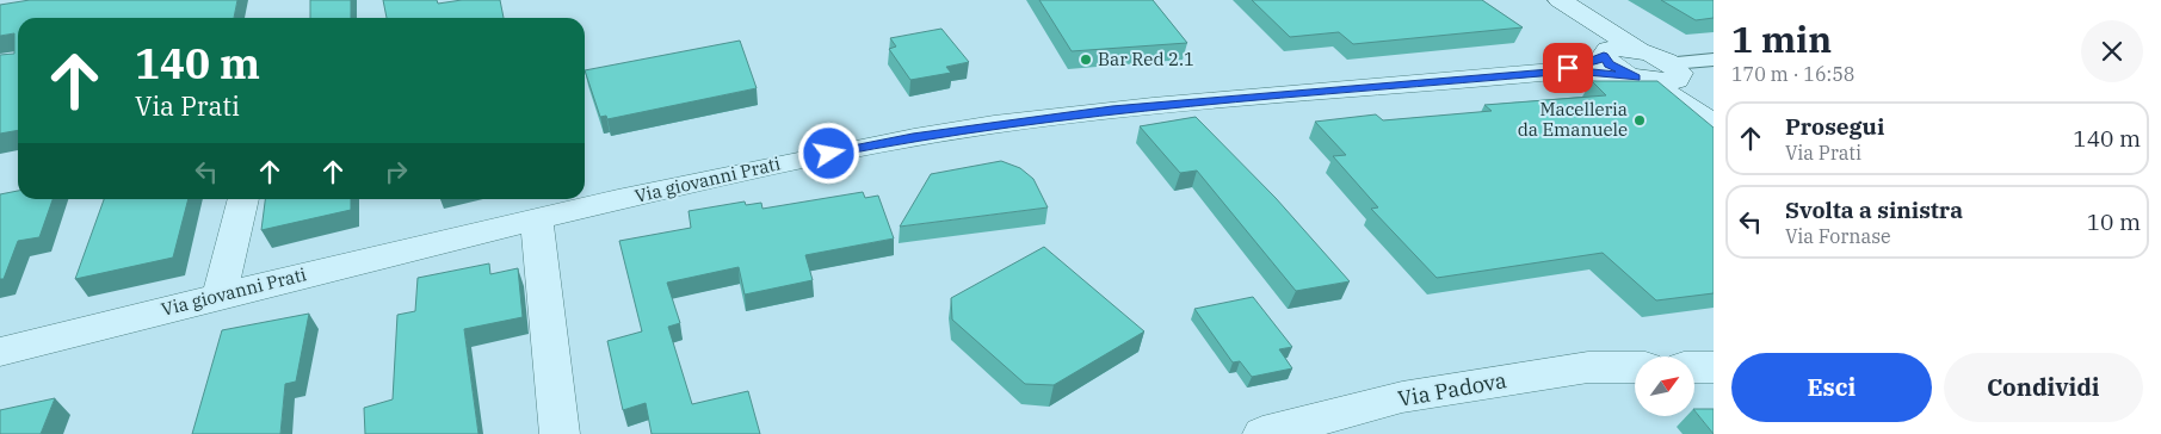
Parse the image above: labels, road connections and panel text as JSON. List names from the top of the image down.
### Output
{
  "streets": {
    "street": ["Via giovanni Prati", "Via Padova"]
  },
  "places": ["Bar Red 2.1", "Macelleria da Emanuele"],
  "north": "top right",
  "page": {
    "heading": ["1 min", "170 m · 16:58"],
    "turn": ["140 m", "Via Prati"],
    "list": [
      {
        "name": "Prosegui",
        "note": "Via Prati",
        "value": "140 m"
      },
      {
        "name": "Svolta a sinistra",
        "note": "Via Fornase",
        "value": "10 m"
      }
    ],
    "buttons": ["Esci", "Condividi"]
  }
}
